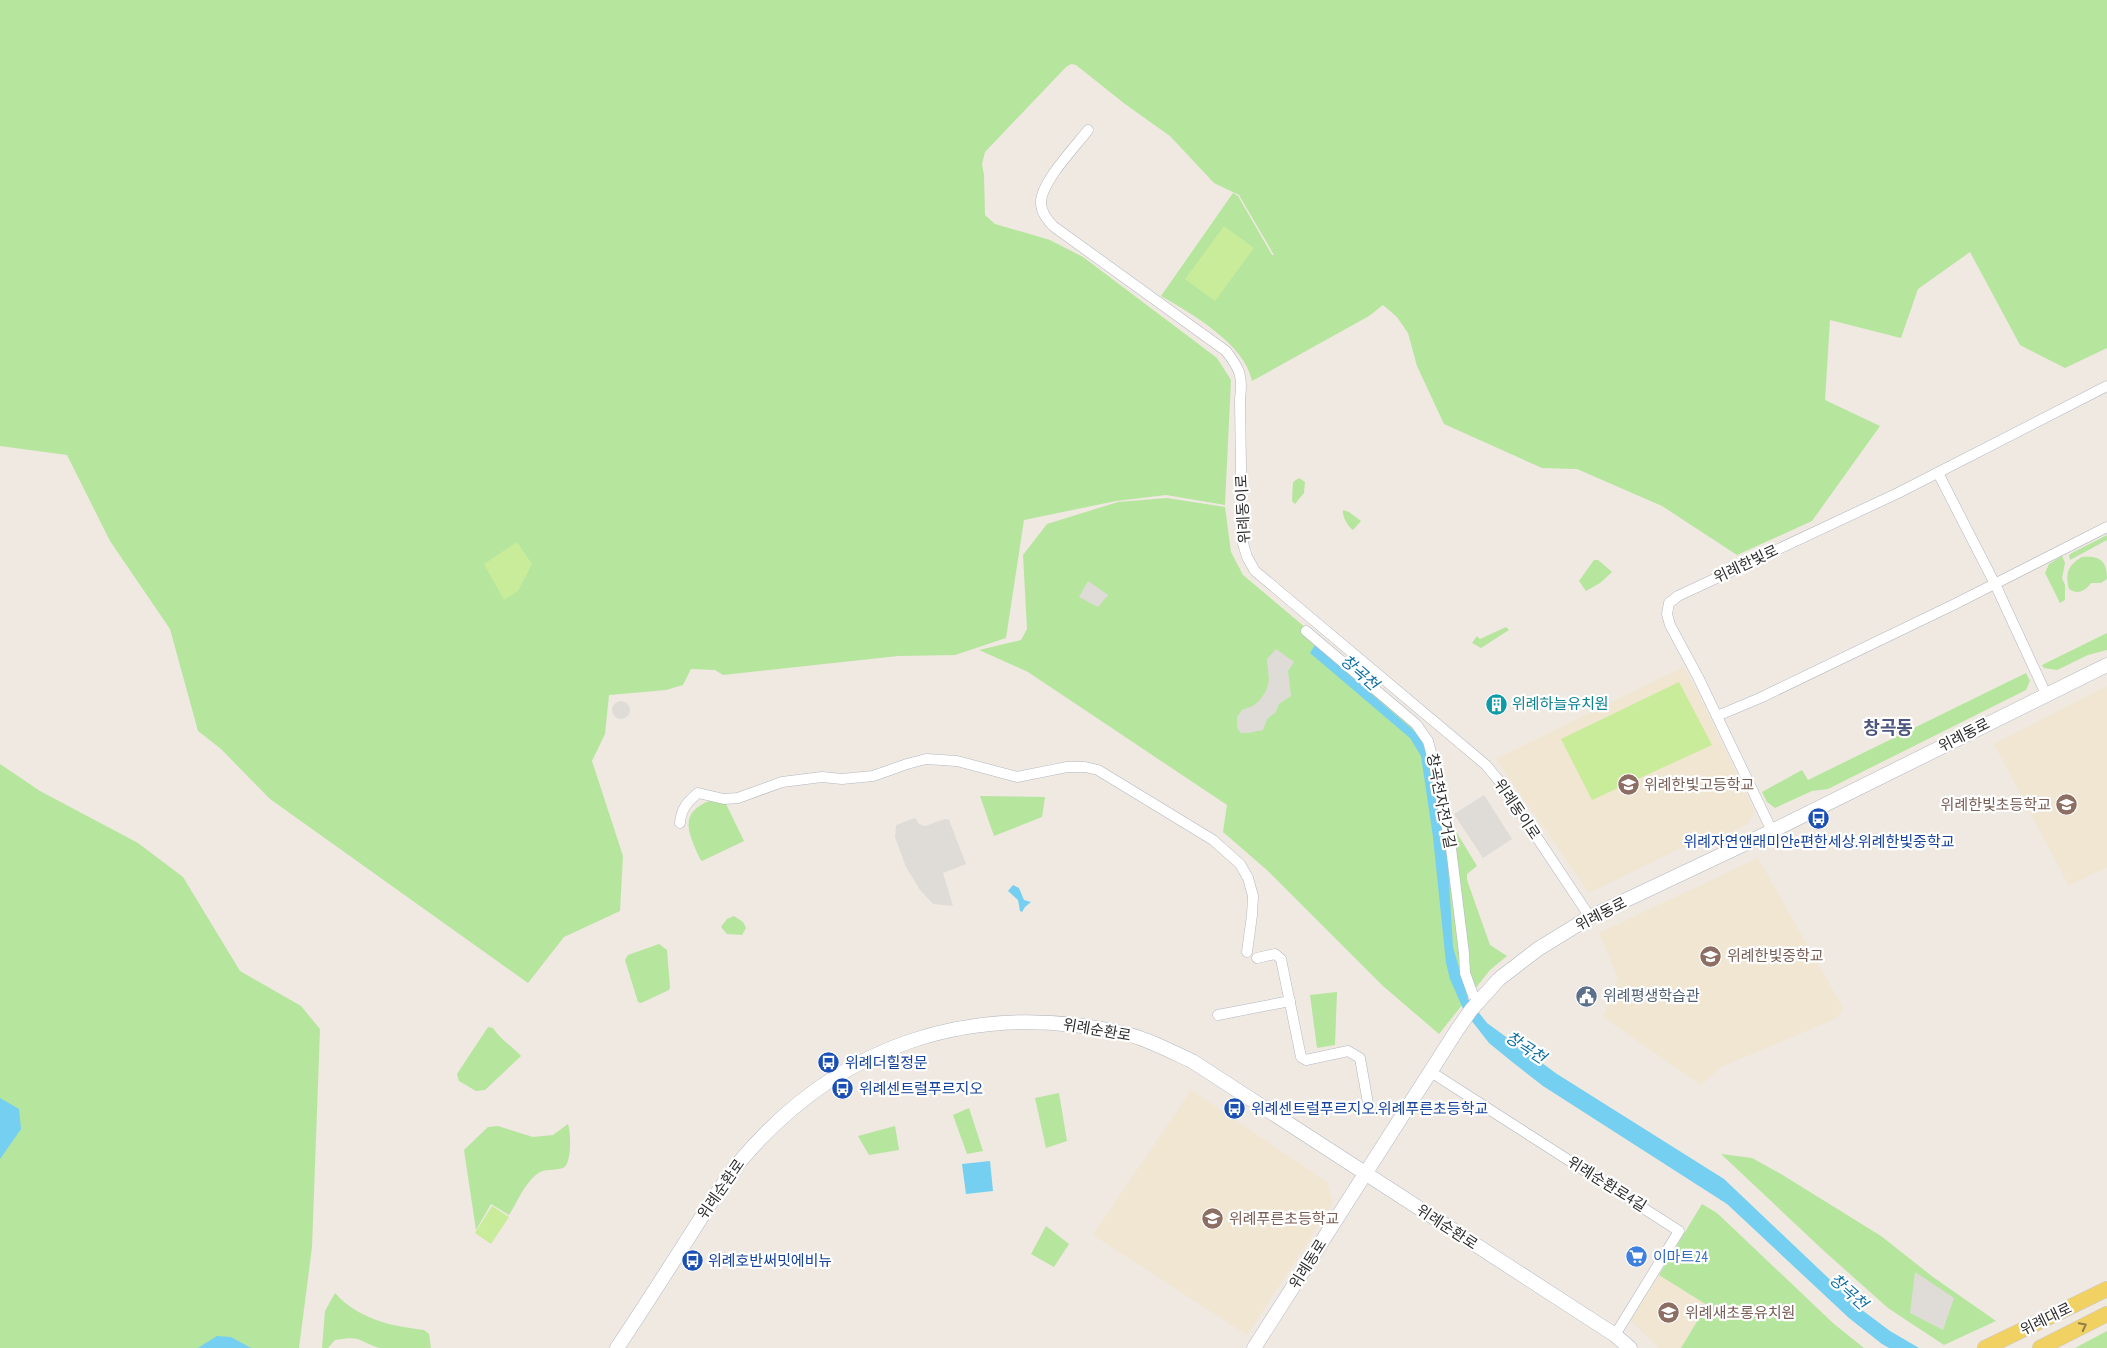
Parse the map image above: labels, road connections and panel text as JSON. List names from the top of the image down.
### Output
{
  "streets": {
    "main road": ["위례대로"],
    "street": [
      "위례동이로",
      "위례한빛로",
      "위례동로",
      "창곡천자전거길",
      "위례순환로",
      "위례순환로4길"
    ]
  },
  "crossings": [
    ["위례동이로", "위례동로"],
    ["위례한빛로", "위례동로"],
    ["위례동로", "위례순환로"],
    ["위례동로", "위례순환로4길"],
    ["위례순환로", "위례순환로4길"]
  ],
  "districts": ["창곡동"],
  "water": ["창곡천"],
  "places": {
    "building": ["위례하늘유치원"],
    "school or university": [
      "위례한빛고등학교",
      "위례한빛초등학교",
      "위례한빛중학교",
      "위례푸른초등학교",
      "위례새초롱유치원"
    ],
    "bus stop": [
      "위례자연앤래미안e편한세상.위례한빛중학교",
      "위례더힐정문",
      "위례센트럴푸르지오",
      "위례센트럴푸르지오.위례푸른초등학교",
      "위례호반써밋에비뉴"
    ],
    "public building": ["위례평생학습관"],
    "supermarket": ["이마트24"]
  }
}
